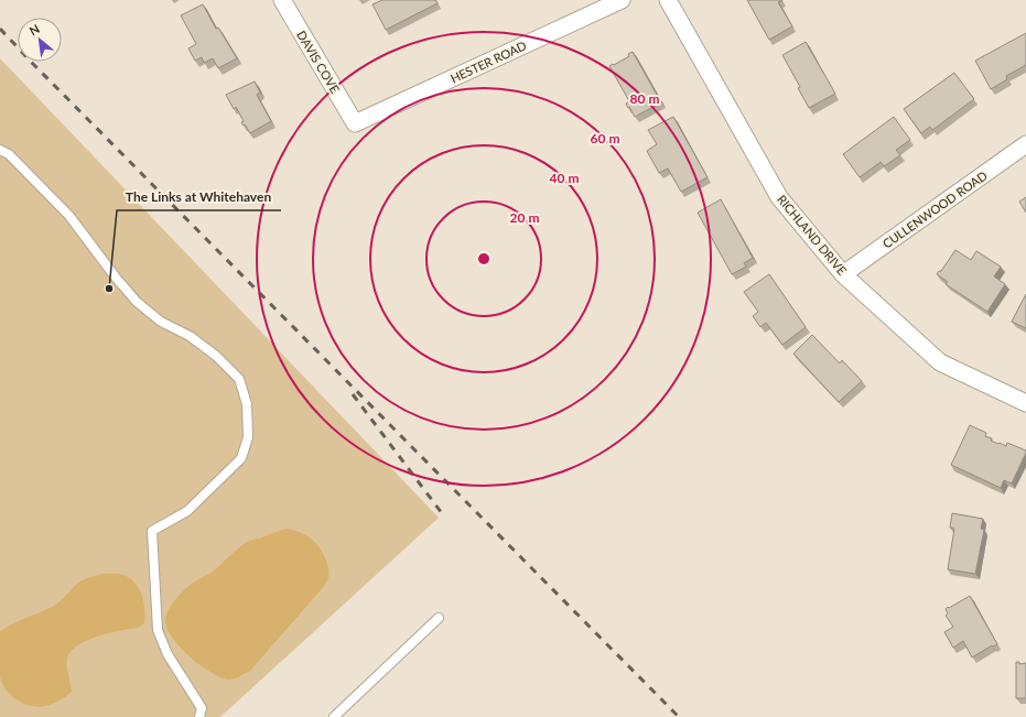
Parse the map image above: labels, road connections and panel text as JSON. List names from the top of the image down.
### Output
{
  "streets": {
    "street": [
      "DAVIS COVE",
      "HESTER ROAD",
      "CULLENWOOD ROAD",
      "RICHLAND DRIVE"
    ]
  },
  "crossings": [
    ["DAVIS COVE", "HESTER ROAD"],
    ["CULLENWOOD ROAD", "RICHLAND DRIVE"]
  ],
  "places": ["The Links at Whitehaven"],
  "north": "top left",
  "rings": [
    "80 m",
    "60 m",
    "40 m",
    "20 m"
  ]
}
